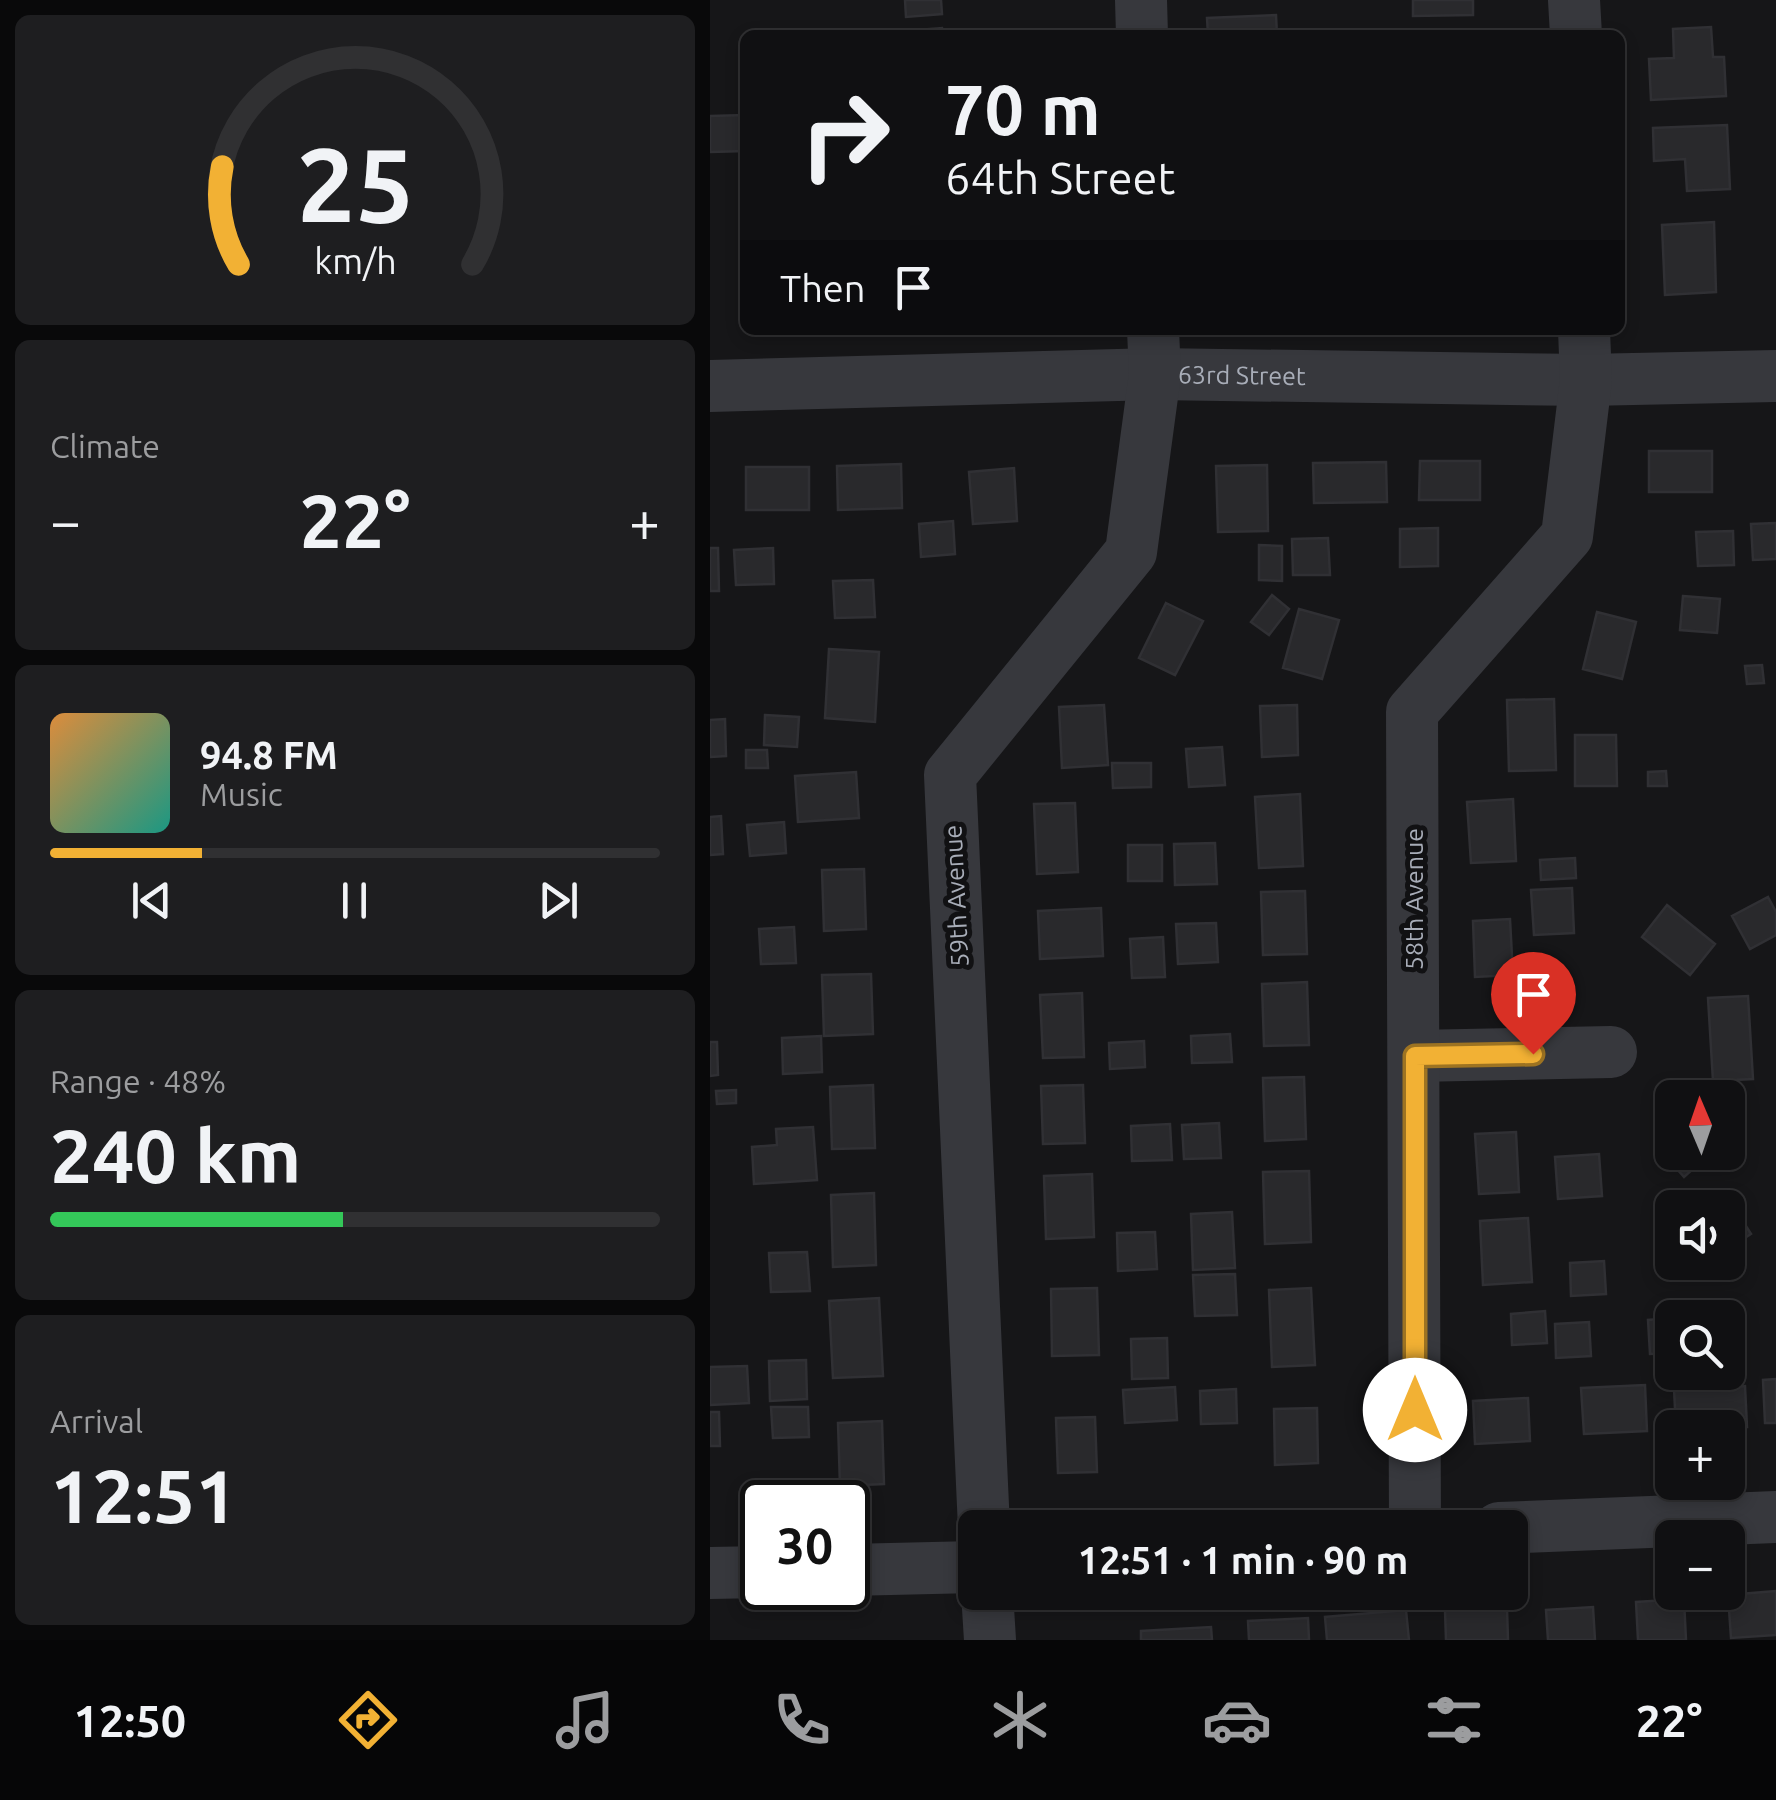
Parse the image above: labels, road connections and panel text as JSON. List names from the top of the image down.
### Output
{
  "streets": {
    "street": ["63rd Street", "59th Avenue", "58th Avenue"]
  },
  "crossings": [
    ["63rd Street", "59th Avenue"],
    ["63rd Street", "58th Avenue"]
  ],
  "north": "top",
  "page": {
    "turn": ["70 m", "64th Street"],
    "then": "Then",
    "tile": [
      "Climate",
      ["Range · 48%", "240 km"],
      ["Arrival", "12:51"]
    ],
    "heat": ["−", "22°", "+"],
    "song": ["94.8 FM", "Music"],
    "map_buttons": ["+", "−"],
    "limit": "30",
    "trip": "12:51 · 1 min · 90 m",
    "tabs": ["12:50", "22°"],
    "gauge": ["25", "km/h"]
  }
}
